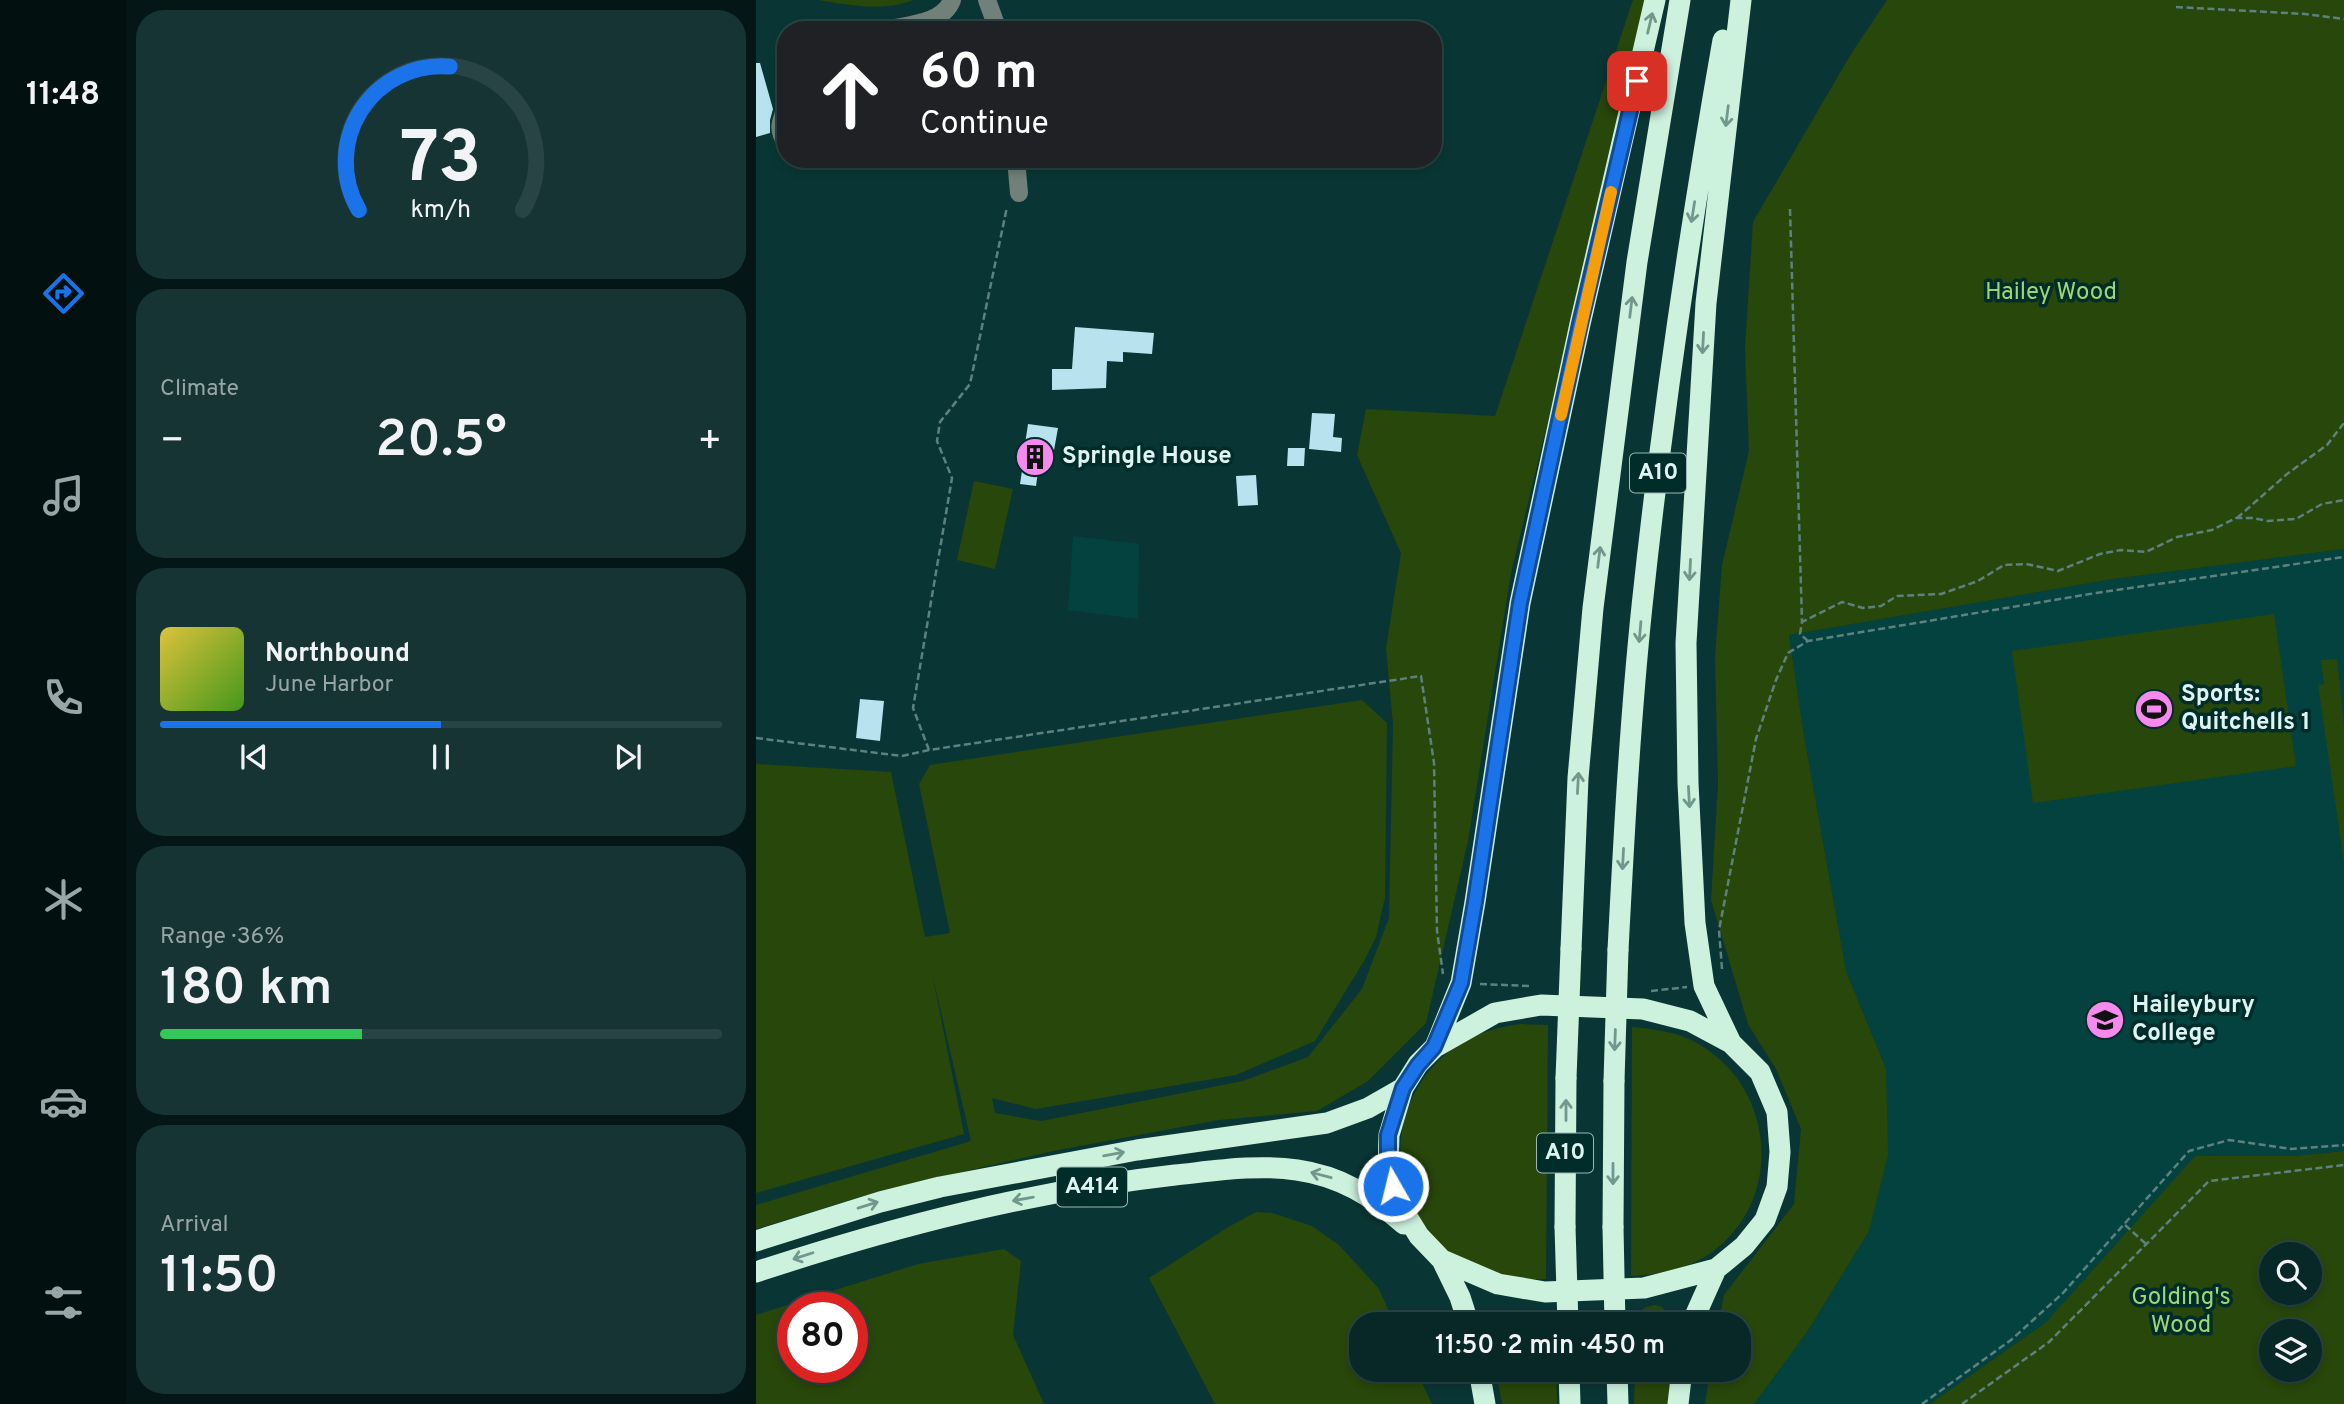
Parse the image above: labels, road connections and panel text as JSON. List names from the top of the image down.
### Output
{
  "streets": {
    "highway": ["A10", "A414"]
  },
  "parks": ["Hailey Wood", "Golding's Wood"],
  "places": {
    "building": ["Springle House"],
    "sports": ["Sports: Quitchells 1"],
    "school or university": ["Haileybury College"]
  },
  "page": {
    "tabs": "11:48",
    "turn": ["60 m", "Continue"],
    "tile": [
      "Climate",
      ["Range · 36%", "180 km"],
      ["Arrival", "11:50"]
    ],
    "heat": ["−", "20.5°", "+"],
    "song": ["Northbound", "June Harbor"],
    "limit": "80",
    "trip": "11:50 · 2 min · 450 m",
    "gauge": ["73", "km/h"]
  }
}
